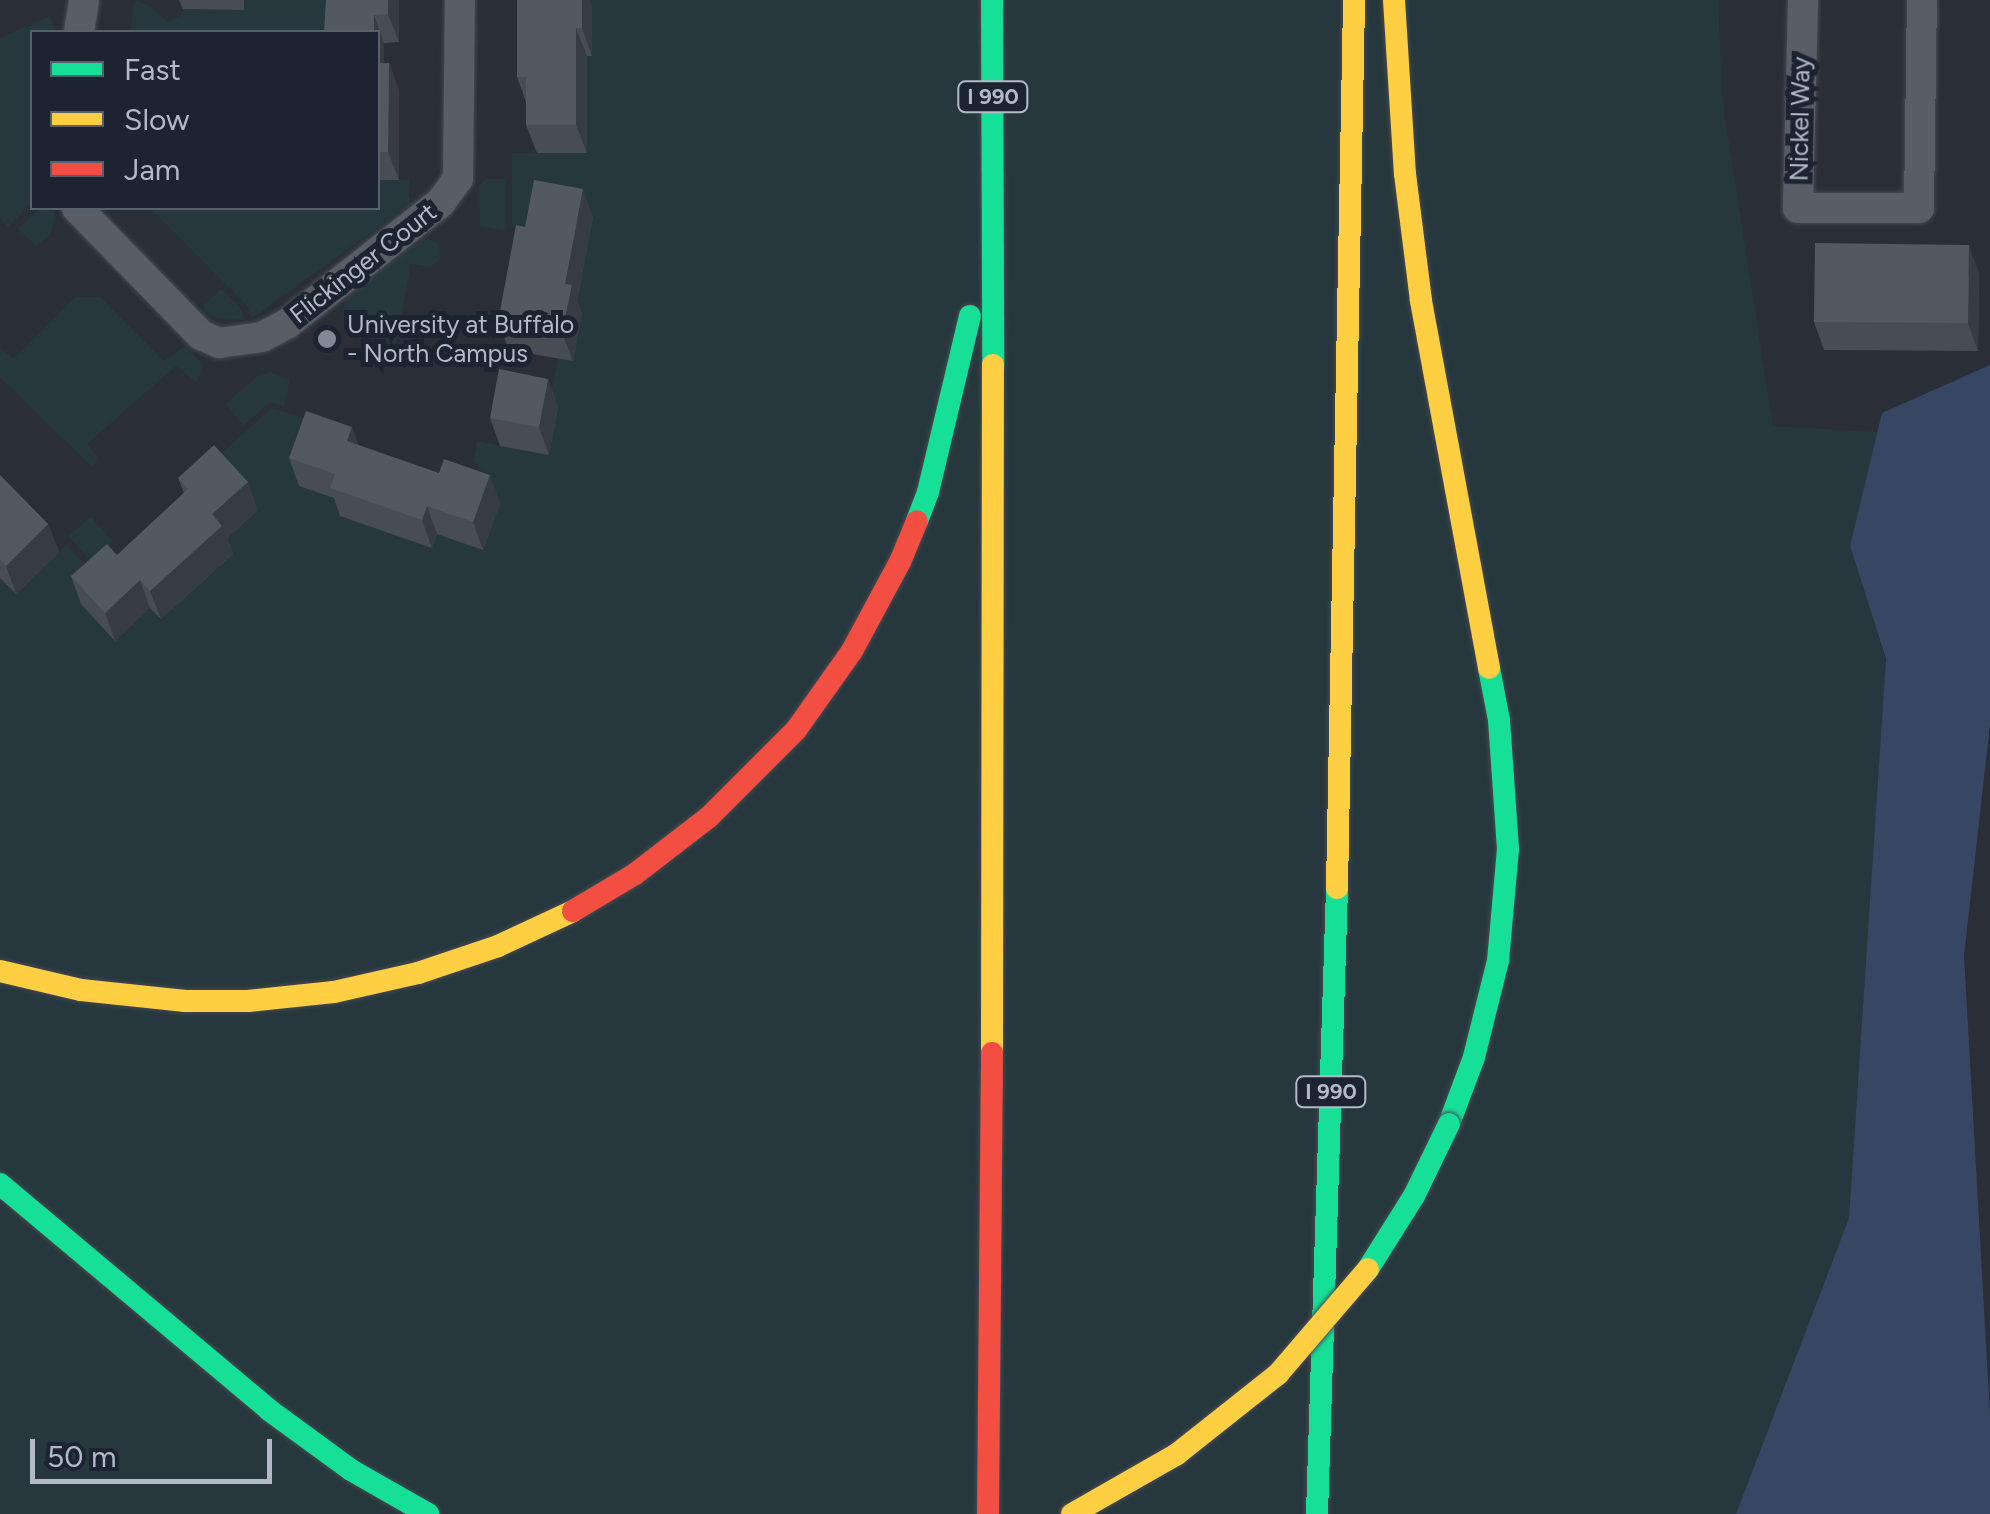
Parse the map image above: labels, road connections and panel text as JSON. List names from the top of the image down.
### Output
{
  "streets": {
    "highway": ["I 990"],
    "street": ["Nickel Way", "Flickinger Court"]
  },
  "places": ["University at Buffalo - North Campus"],
  "legend": ["Fast", "Slow", "Jam"],
  "scale_bar": "50 m"
}
